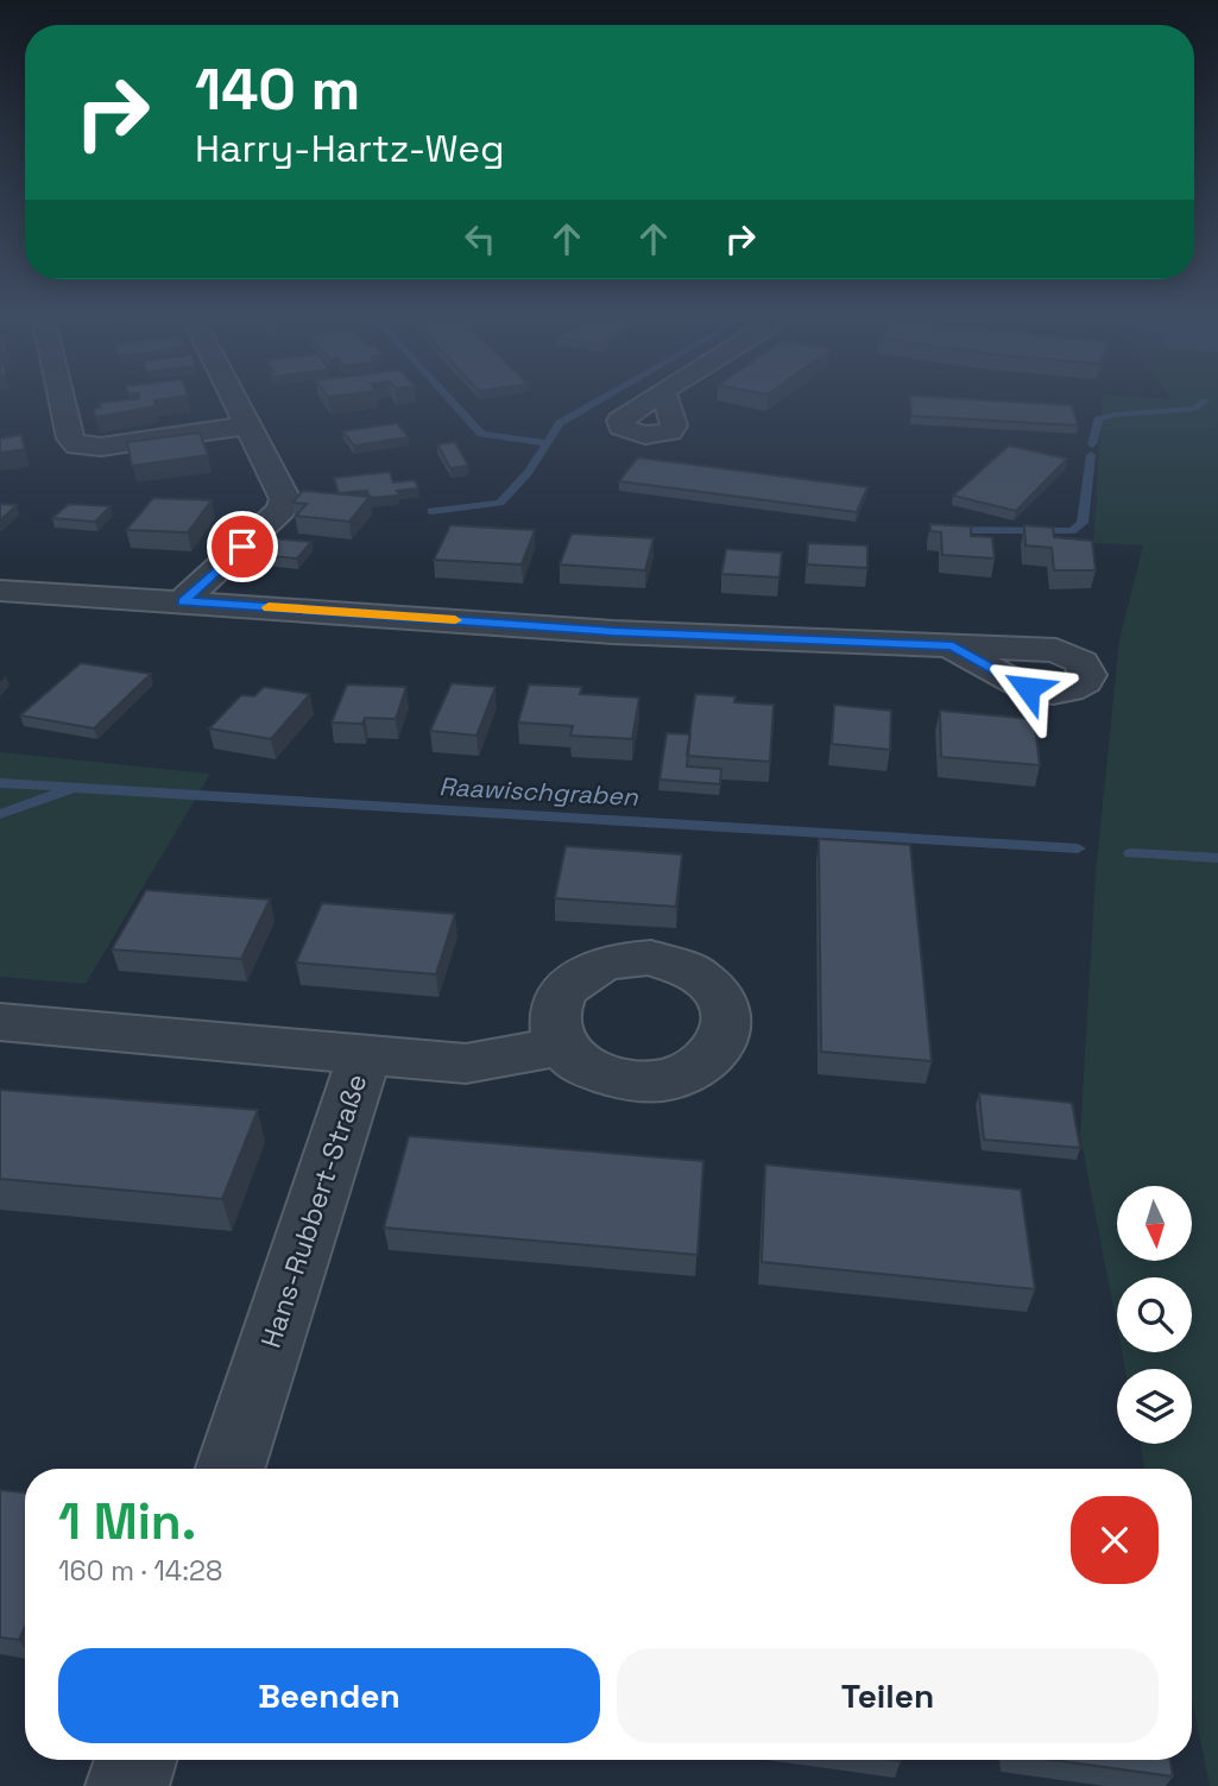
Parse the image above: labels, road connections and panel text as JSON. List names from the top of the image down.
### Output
{
  "streets": {
    "street": ["Hans-Rubbert-Straße"]
  },
  "water": ["Raawischgraben"],
  "north": "bottom",
  "page": {
    "turn": ["140 m", "Harry-Hartz-Weg"],
    "heading": ["1 Min.", "160 m · 14:28"],
    "buttons": ["Beenden", "Teilen"]
  }
}
